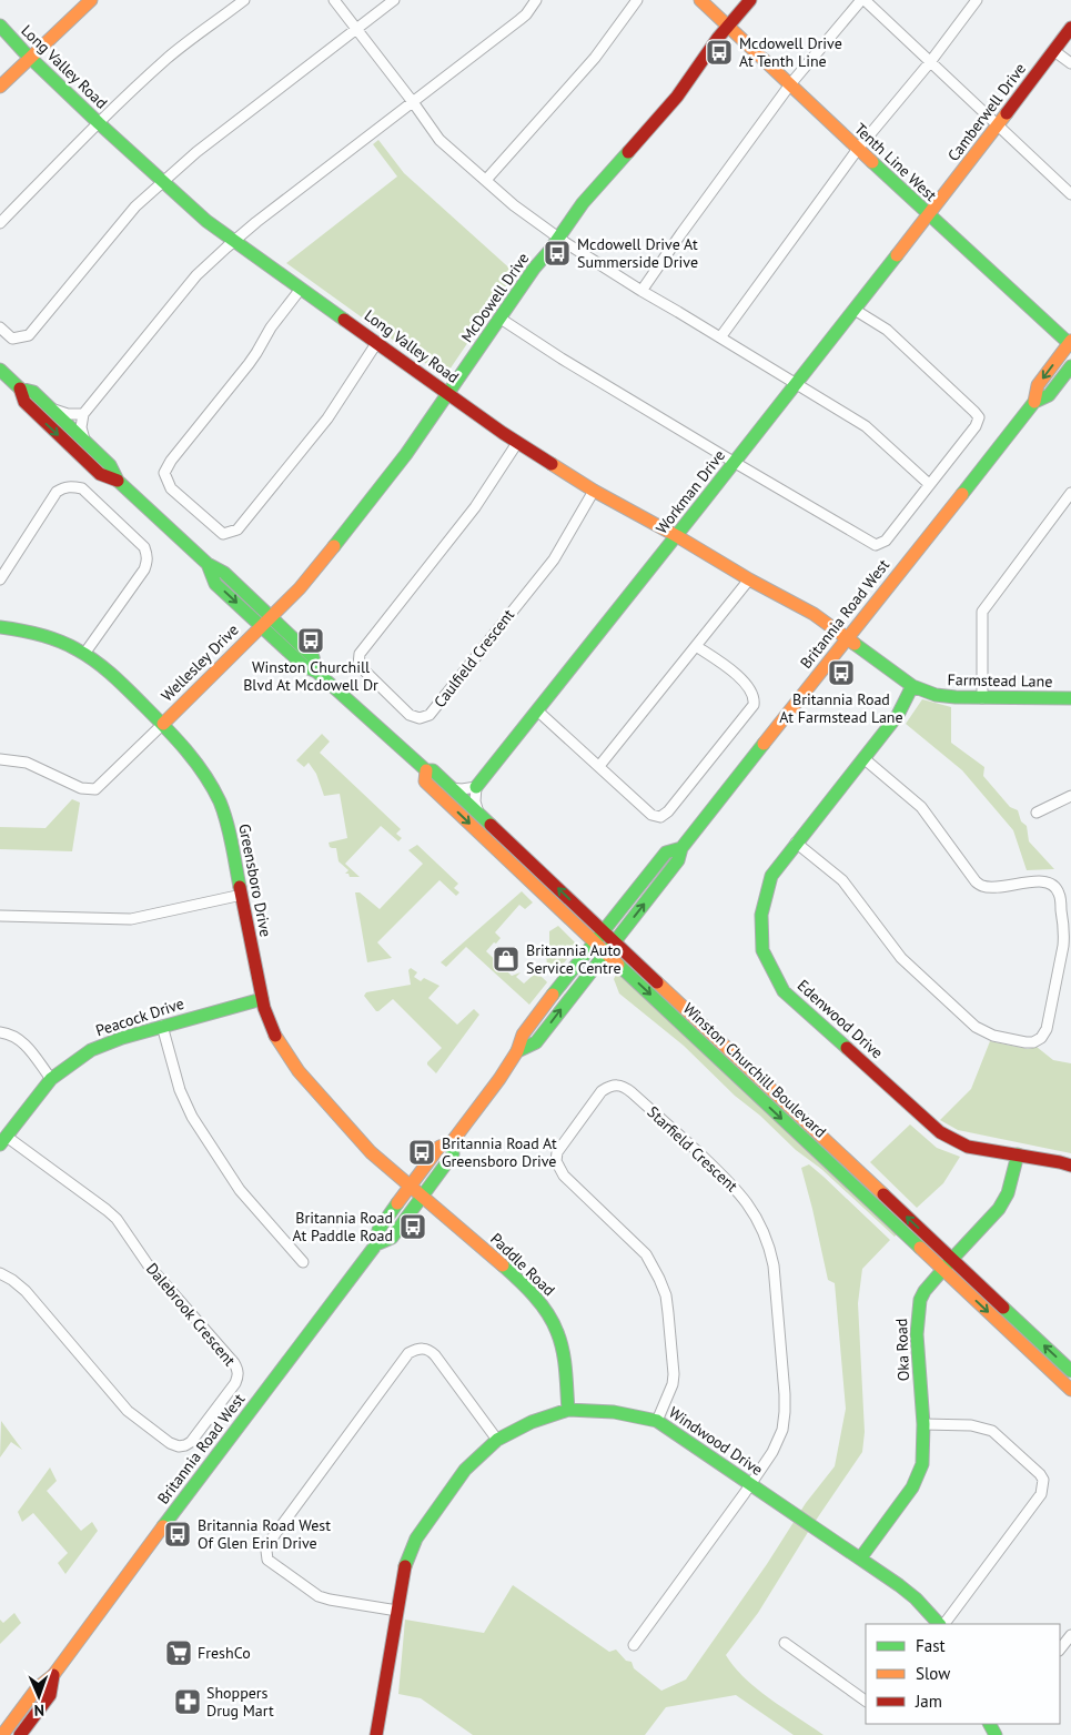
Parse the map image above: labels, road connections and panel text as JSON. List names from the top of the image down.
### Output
{
  "streets": {
    "street": [
      "Long Valley Road",
      "Camberwell Drive",
      "Tenth Line West",
      "McDowell Drive",
      "Workman Drive",
      "Britannia Road West",
      "Caulfield Crescent",
      "Wellesley Drive",
      "Farmstead Lane",
      "Greensboro Drive",
      "Peacock Drive",
      "Edenwood Drive",
      "Winston Churchill Boulevard",
      "Starfield Crescent",
      "Paddle Road",
      "Dalebrook Crescent",
      "Oka Road",
      "Windwood Drive"
    ]
  },
  "crossings": [
    ["Long Valley Road", "McDowell Drive"],
    ["Long Valley Road", "Workman Drive"],
    ["Long Valley Road", "Britannia Road West"],
    ["Long Valley Road", "Caulfield Crescent"],
    ["Long Valley Road", "Farmstead Lane"],
    ["Camberwell Drive", "Tenth Line West"],
    ["Camberwell Drive", "Workman Drive"],
    ["Tenth Line West", "McDowell Drive"],
    ["Tenth Line West", "Workman Drive"],
    ["Tenth Line West", "Britannia Road West"],
    ["McDowell Drive", "Wellesley Drive"],
    ["McDowell Drive", "Winston Churchill Boulevard"],
    ["Britannia Road West", "Farmstead Lane"],
    ["Britannia Road West", "Greensboro Drive"],
    ["Britannia Road West", "Winston Churchill Boulevard"],
    ["Britannia Road West", "Paddle Road"],
    ["Wellesley Drive", "Greensboro Drive"],
    ["Wellesley Drive", "Winston Churchill Boulevard"],
    ["Farmstead Lane", "Edenwood Drive"],
    ["Greensboro Drive", "Peacock Drive"],
    ["Greensboro Drive", "Paddle Road"],
    ["Peacock Drive", "Dalebrook Crescent"],
    ["Edenwood Drive", "Oka Road"],
    ["Winston Churchill Boulevard", "Oka Road"],
    ["Starfield Crescent", "Windwood Drive"],
    ["Paddle Road", "Windwood Drive"],
    ["Oka Road", "Windwood Drive"]
  ],
  "places": {
    "bus stop": [
      "Mcdowell Drive At Tenth Line",
      "Mcdowell Drive At Summerside Drive",
      "Winston Churchill Blvd At Mcdowell Dr",
      "Britannia Road At Farmstead Lane",
      "Britannia Road At Greensboro Drive",
      "Britannia Road At Paddle Road",
      "Britannia Road West Of Glen Erin Drive"
    ],
    "shop": ["Britannia Auto Service Centre"],
    "supermarket": ["FreshCo"],
    "pharmacy": ["Shoppers Drug Mart"]
  },
  "legend": ["Fast", "Slow", "Jam"],
  "north": "bottom"
}
